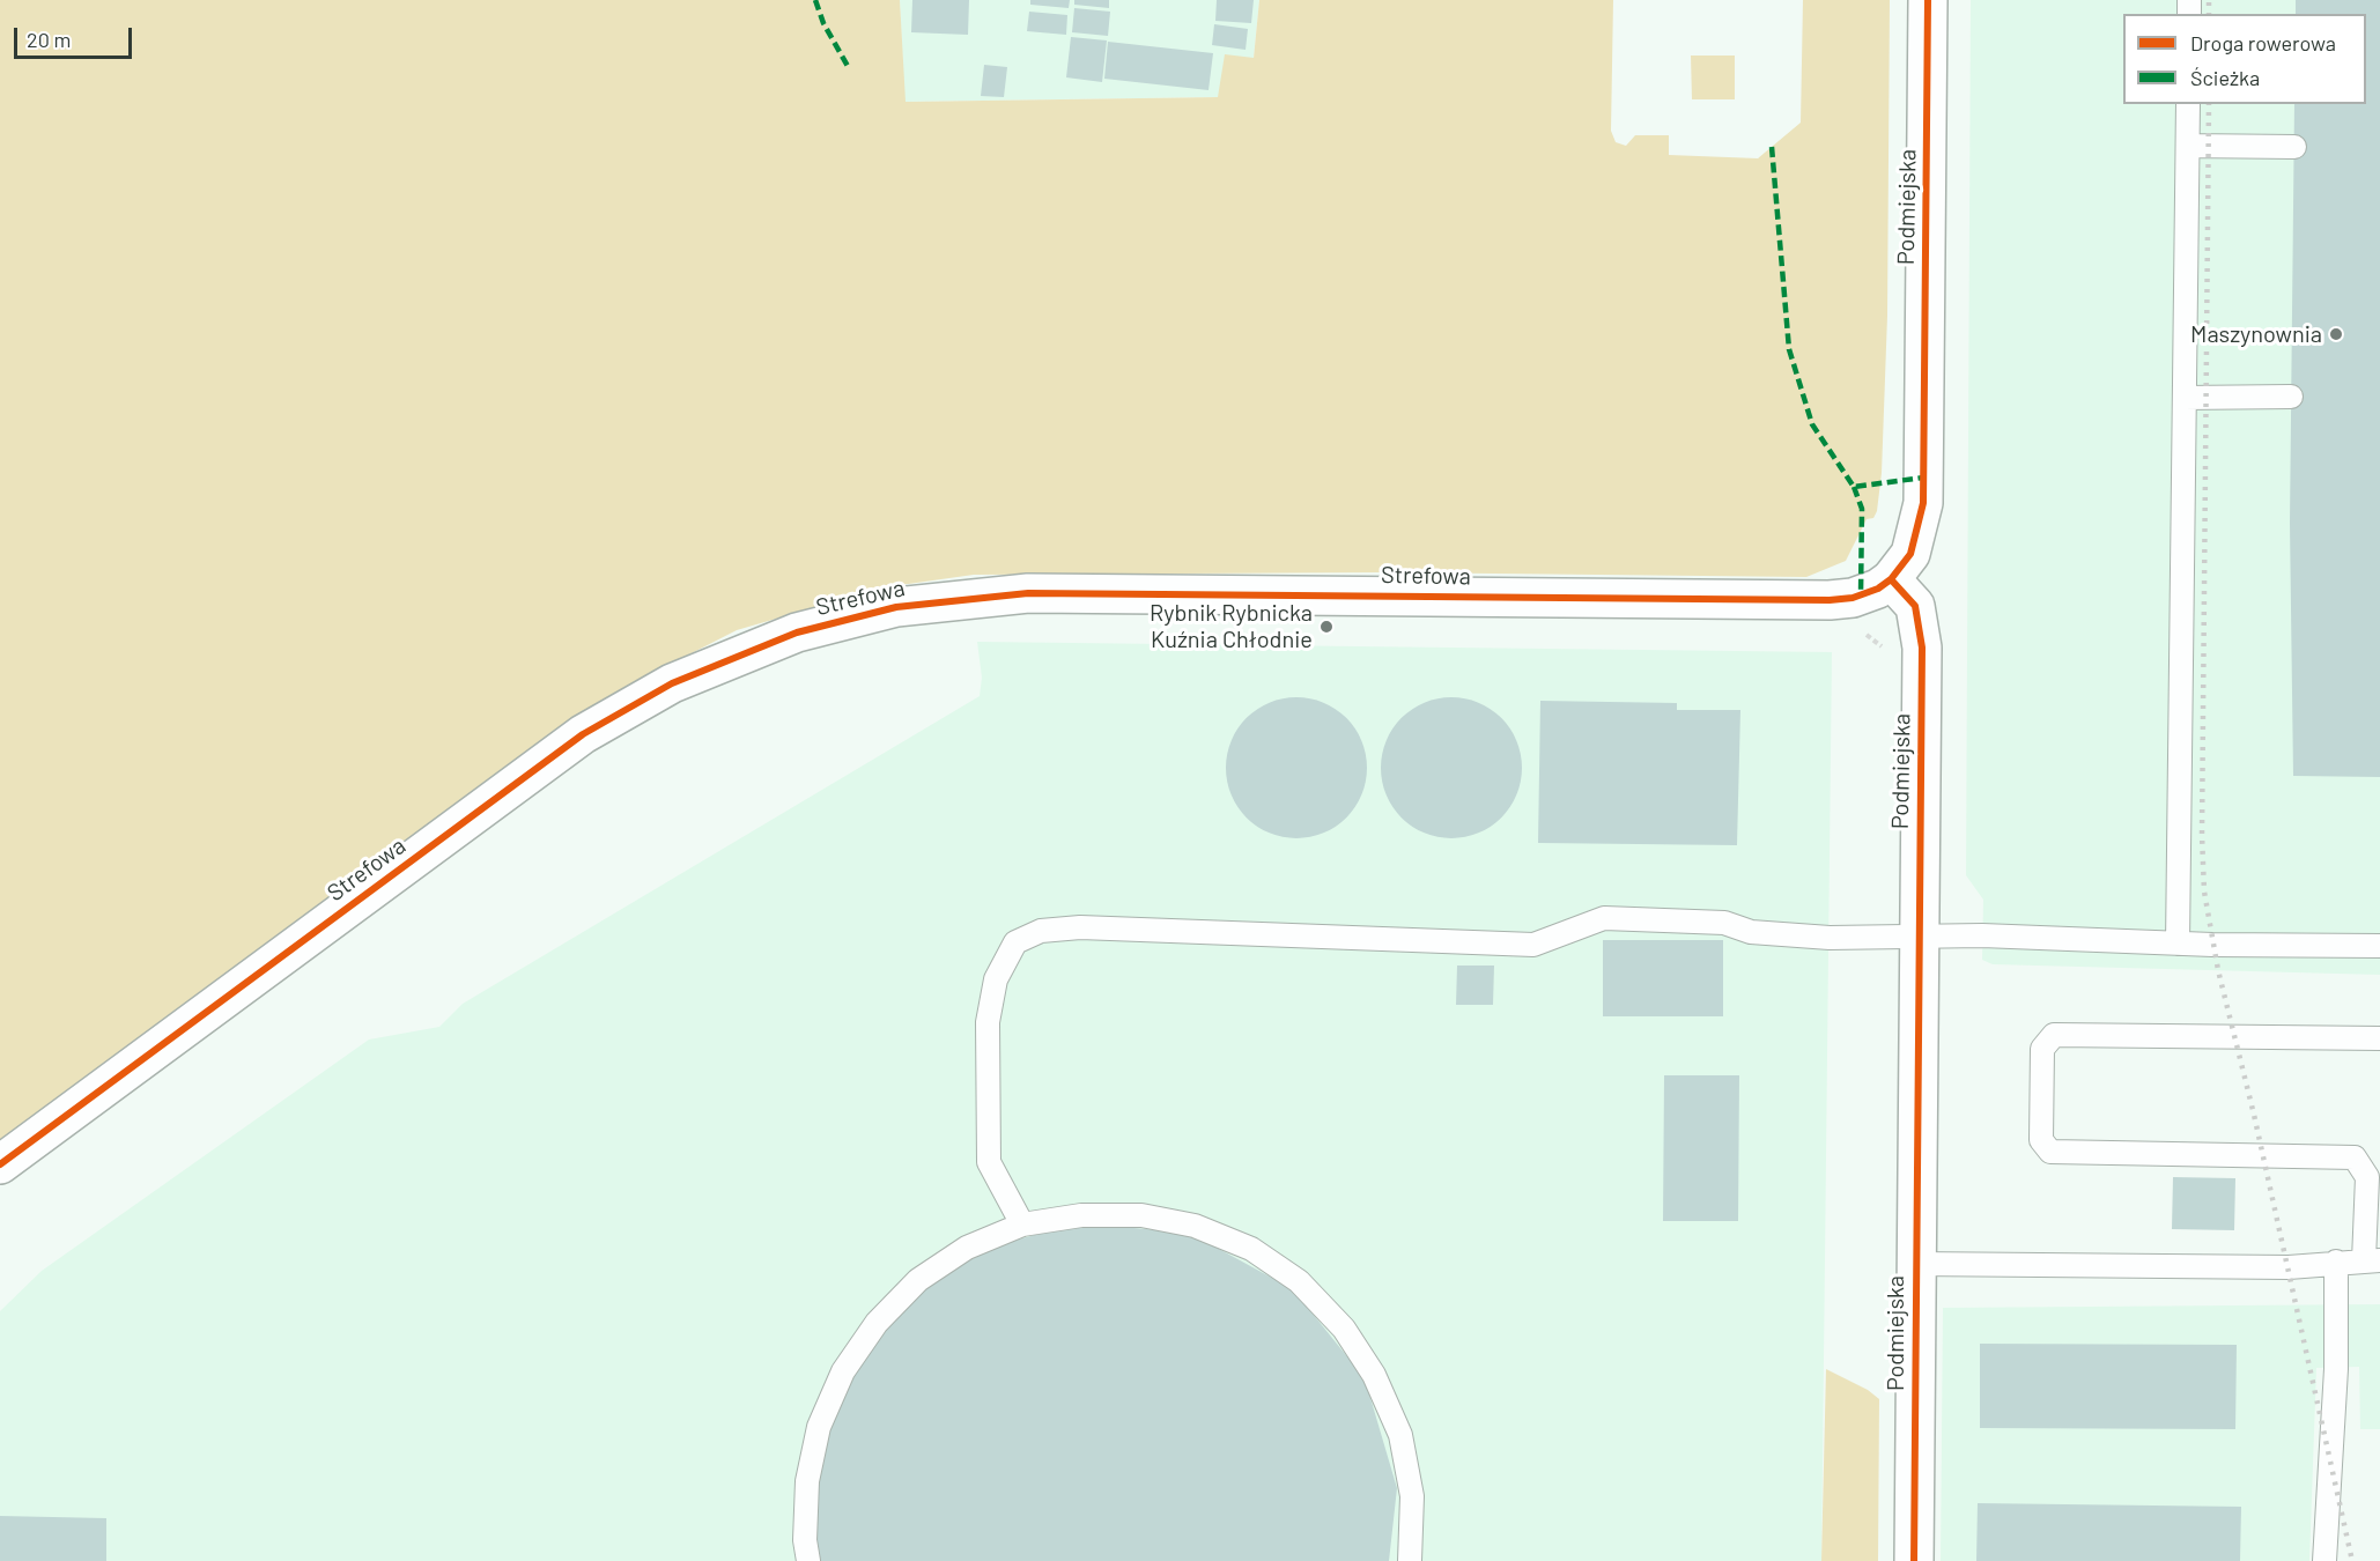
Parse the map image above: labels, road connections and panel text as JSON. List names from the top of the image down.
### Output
{
  "streets": {
    "street": ["Podmiejska", "Strefowa"]
  },
  "crossings": [
    ["Podmiejska", "Strefowa"]
  ],
  "places": ["Maszynownia", "Rybnik Rybnicka Kuźnia Chłodnie"],
  "legend": ["Droga rowerowa", "Ścieżka"],
  "scale_bar": "20 m"
}
